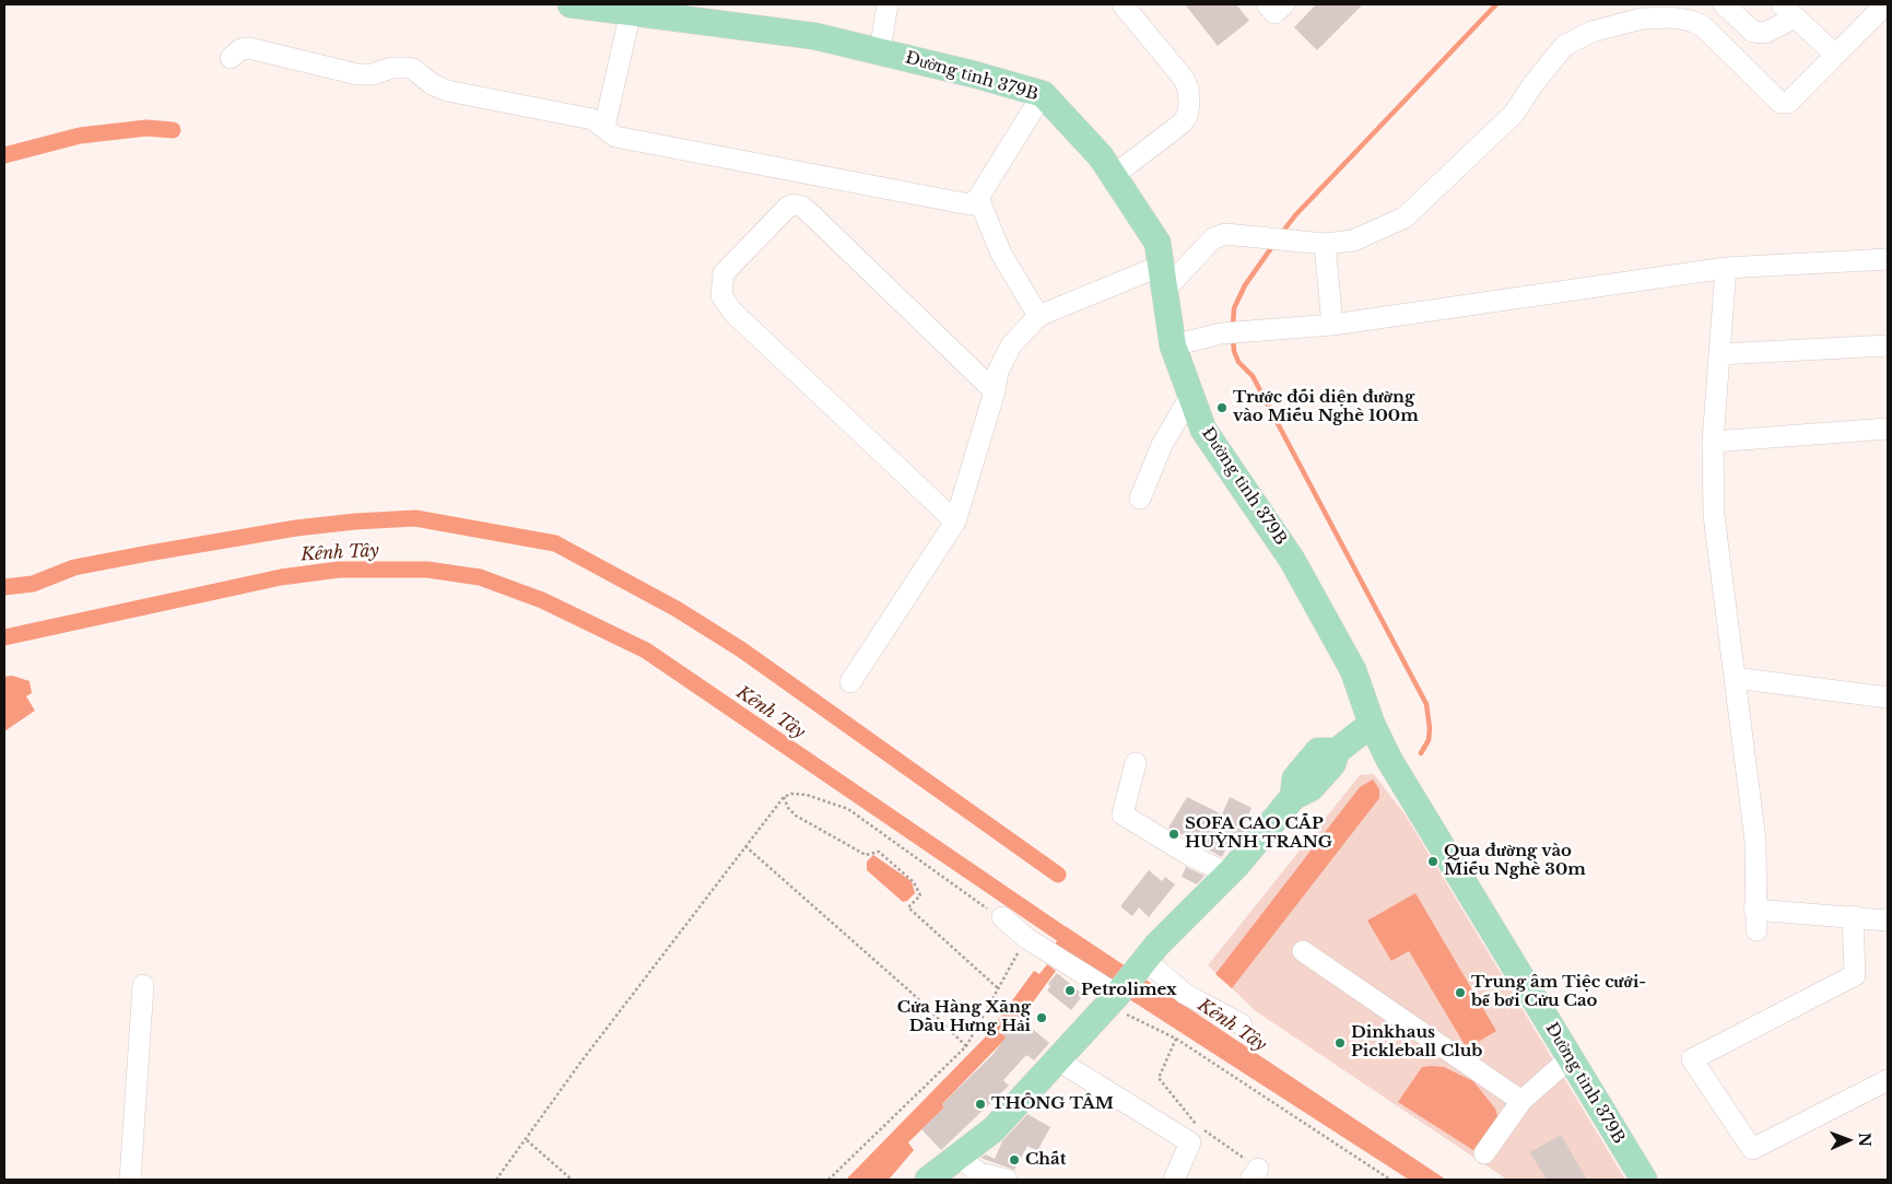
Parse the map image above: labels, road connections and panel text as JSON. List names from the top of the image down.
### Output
{
  "streets": {
    "main road": ["Đường tỉnh 379B"]
  },
  "water": ["Kênh Tây"],
  "places": [
    "Trước đối diện đường vào Miếu Nghè 100m",
    "SOFA CAO CẤP HUỲNH TRANG",
    "Qua đường vào Miếu Nghè 30m",
    "Petrolimex",
    "Trung âm Tiệc cưới- bể bơi Cửu Cao",
    "Cửa Hàng Xăng Dầu Hưng Hải",
    "Dinkhaus Pickleball Club",
    "THÔNG TÂM",
    "Chất"
  ],
  "north": "right"
}
